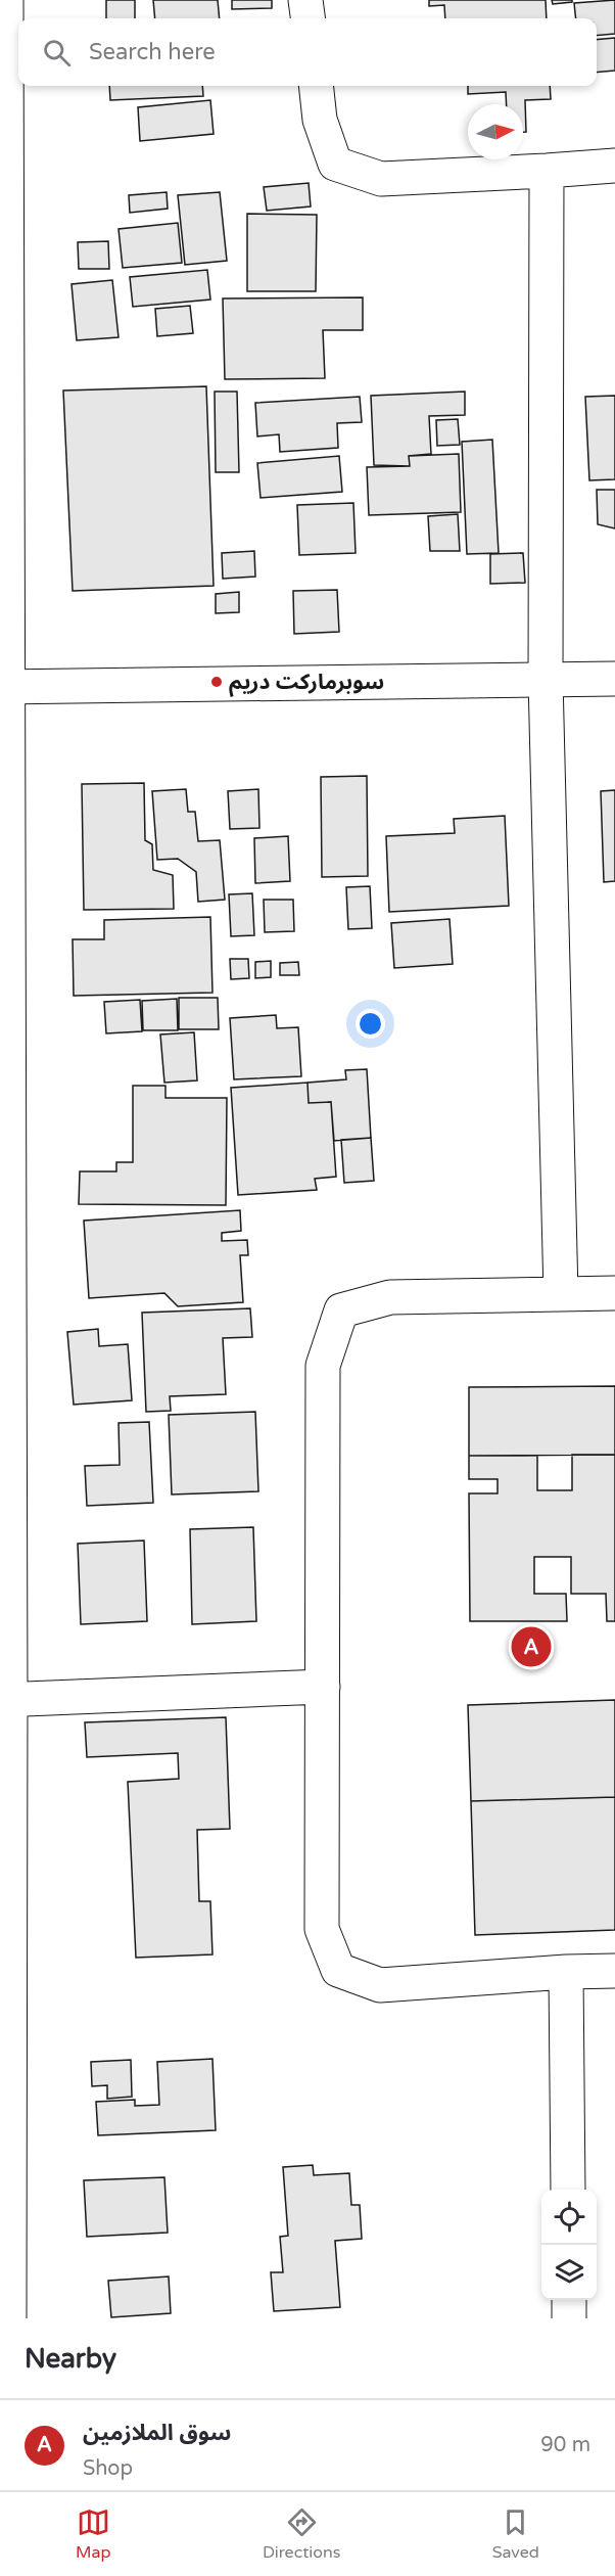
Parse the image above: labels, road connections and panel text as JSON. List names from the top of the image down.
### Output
{
  "places": ["سوبرماركت دريم"],
  "north": "right",
  "page": {
    "search": "Search here",
    "pins": "A",
    "heading": "Nearby",
    "list": [
      {
        "mark": "A",
        "name": "سوق الملازمين",
        "note": "Shop",
        "value": "90 m"
      }
    ],
    "nav": ["Map", "Directions", "Saved"]
  }
}
